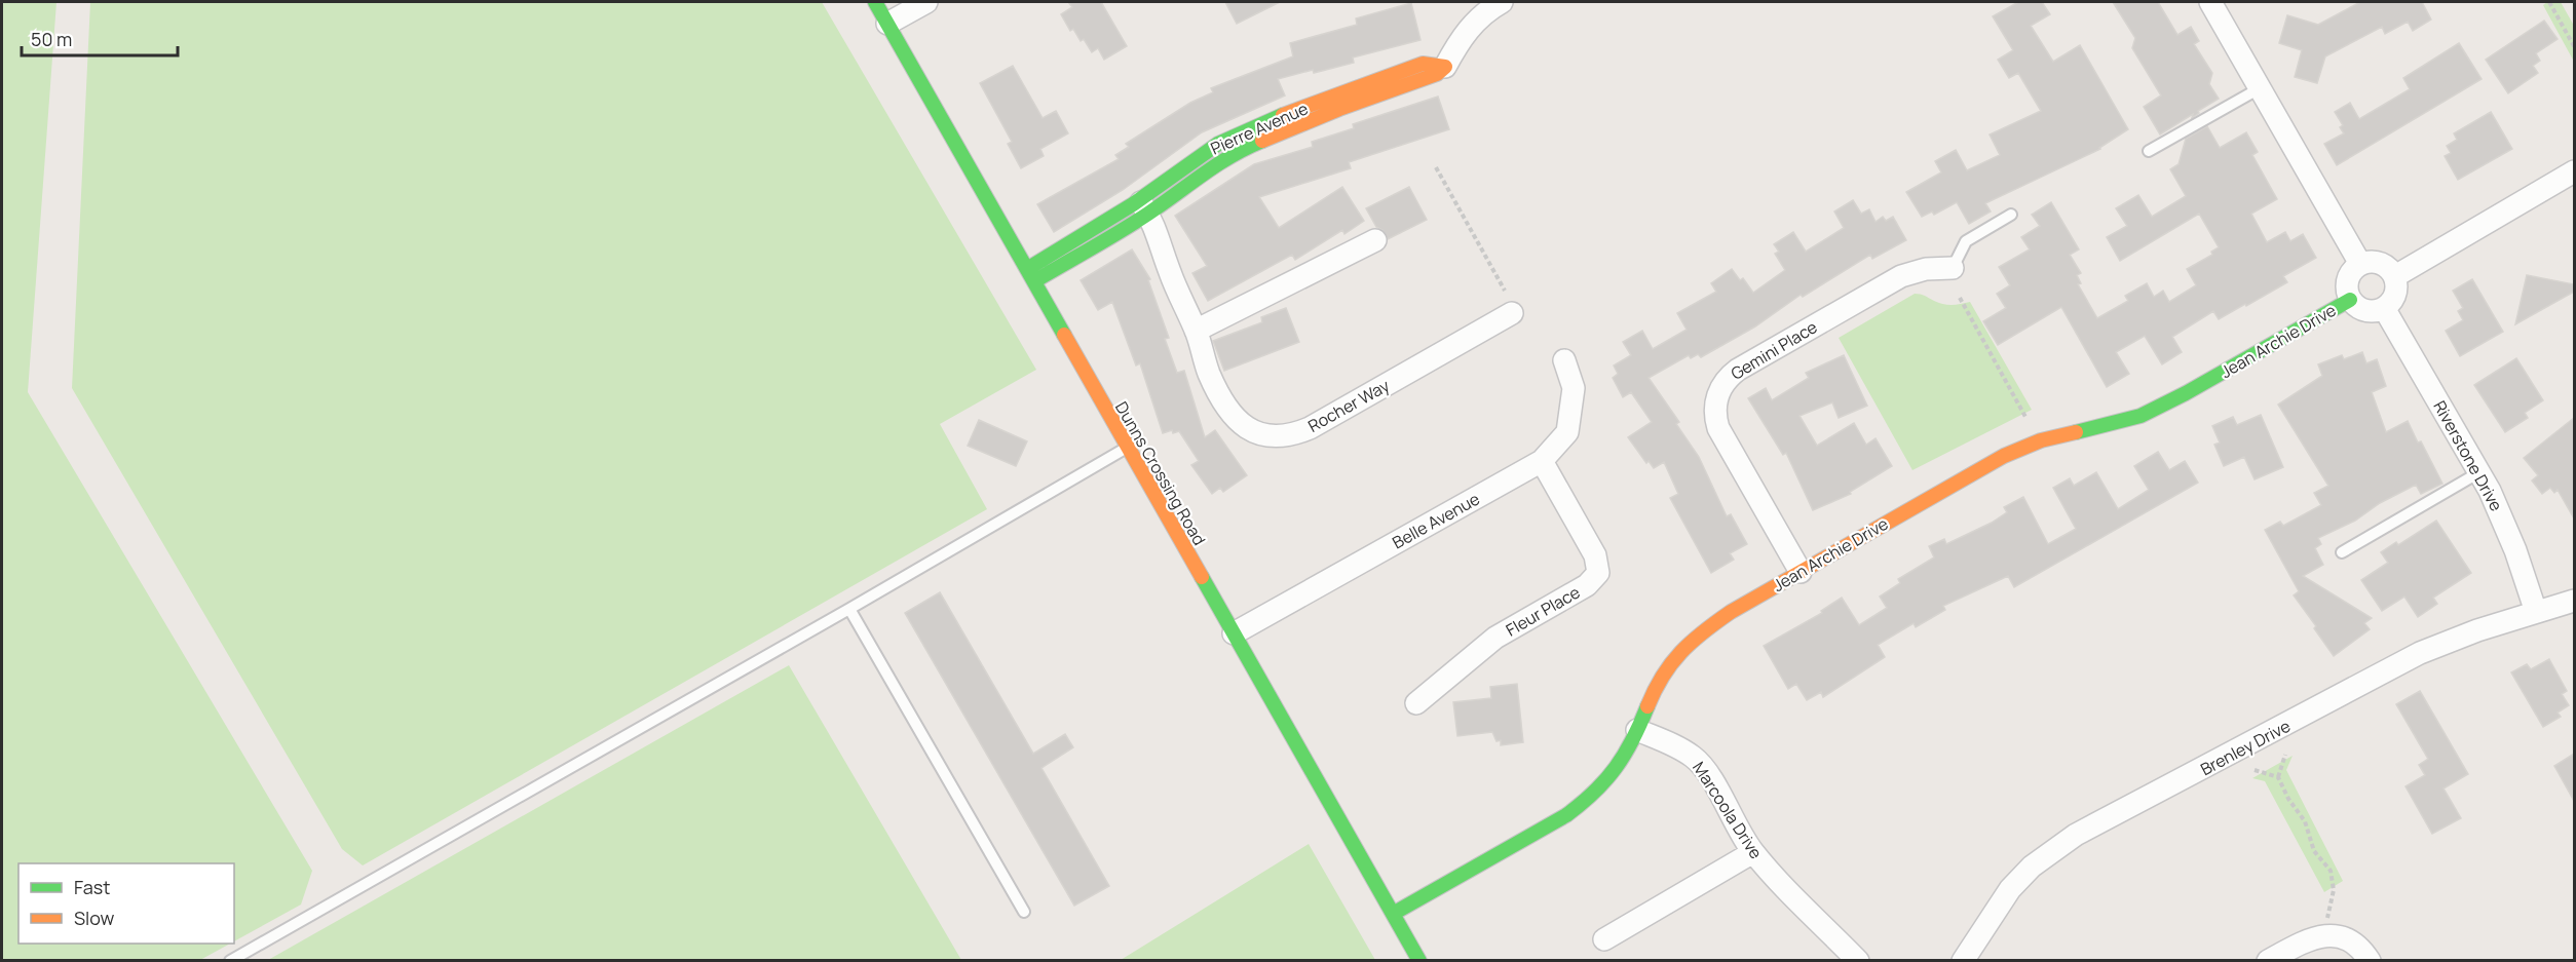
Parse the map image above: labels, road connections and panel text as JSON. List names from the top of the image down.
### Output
{
  "streets": {
    "street": [
      "Pierre Avenue",
      "Jean Archie Drive",
      "Gemini Place",
      "Rocher Way",
      "Riverstone Drive",
      "Dunns Crossing Road",
      "Belle Avenue",
      "Fleur Place",
      "Brenley Drive",
      "Marcoola Drive"
    ]
  },
  "crossings": [
    ["Pierre Avenue", "Rocher Way"],
    ["Pierre Avenue", "Dunns Crossing Road"],
    ["Jean Archie Drive", "Gemini Place"],
    ["Jean Archie Drive", "Riverstone Drive"],
    ["Jean Archie Drive", "Dunns Crossing Road"],
    ["Jean Archie Drive", "Marcoola Drive"],
    ["Riverstone Drive", "Brenley Drive"],
    ["Dunns Crossing Road", "Belle Avenue"],
    ["Belle Avenue", "Fleur Place"]
  ],
  "legend": ["Fast", "Slow"],
  "scale_bar": "50 m"
}
